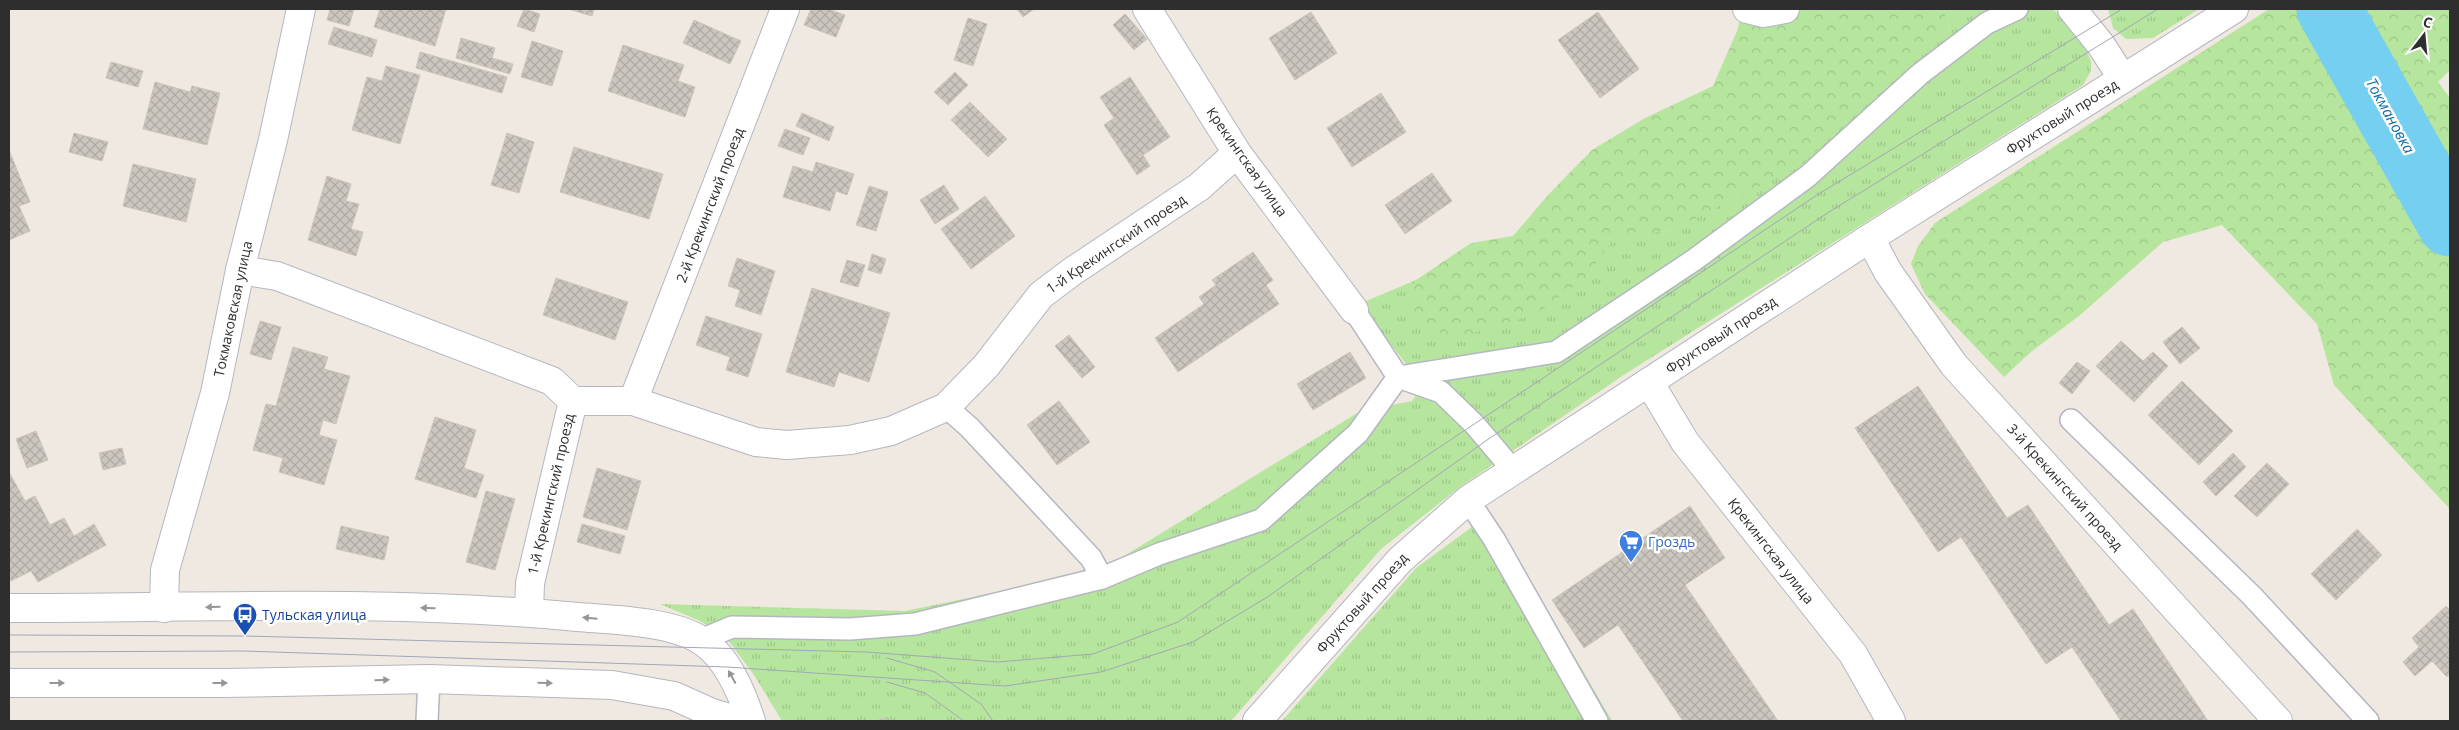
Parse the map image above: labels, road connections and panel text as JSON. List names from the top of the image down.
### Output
{
  "streets": {
    "street": [
      "Фруктовый проезд",
      "Крекингская улица",
      "2-й Крекингский проезд",
      "1-й Крекингский проезд",
      "Токмаковская улица",
      "3-й Крекингский проезд"
    ]
  },
  "crossings": [
    ["Фруктовый проезд", "Крекингская улица"],
    ["Фруктовый проезд", "3-й Крекингский проезд"],
    ["Крекингская улица", "1-й Крекингский проезд"],
    ["2-й Крекингский проезд", "1-й Крекингский проезд"]
  ],
  "water": ["Токмановка"],
  "places": {
    "supermarket": ["Гроздь"],
    "bus stop": ["Тульская улица"]
  },
  "north": "top"
}
